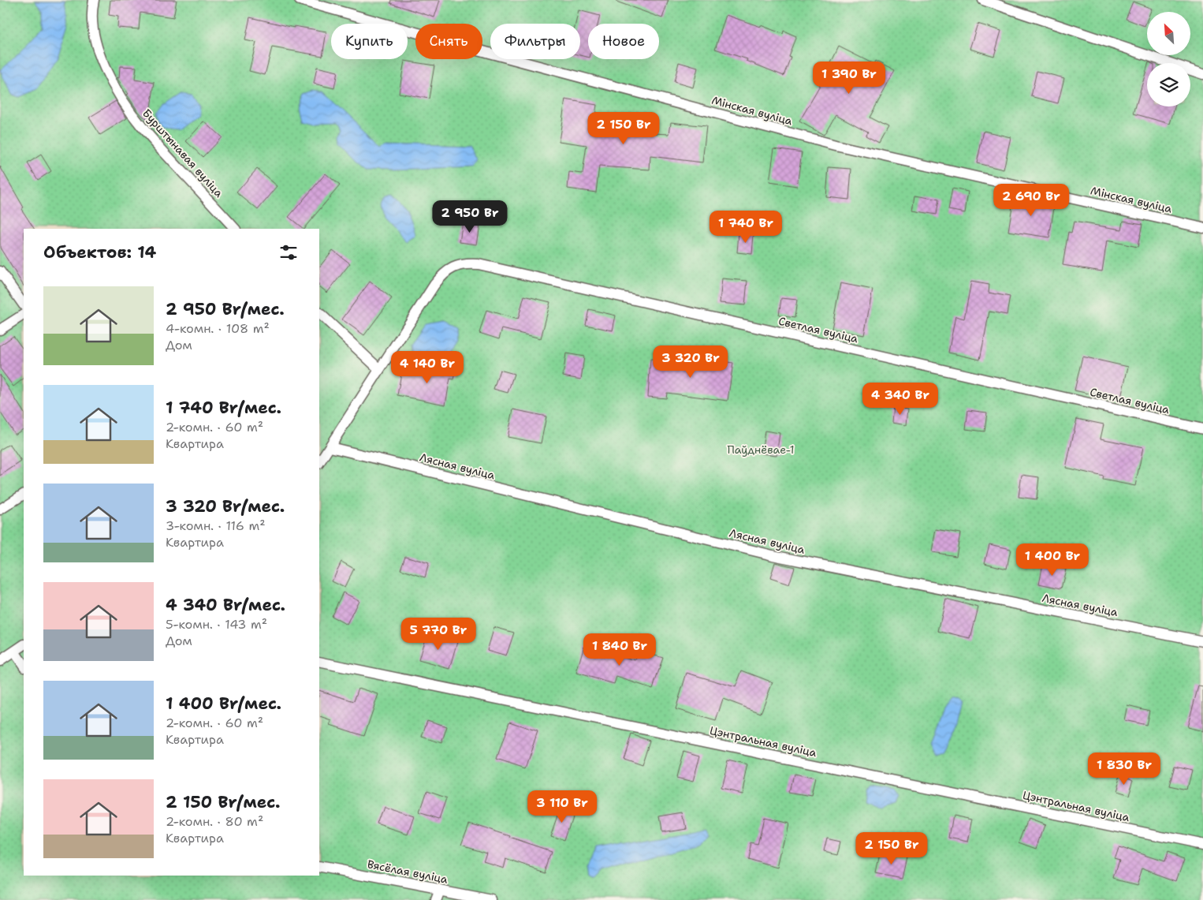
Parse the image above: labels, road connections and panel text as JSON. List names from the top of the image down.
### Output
{
  "streets": {
    "lane": [
      "Мінская вуліца",
      "Бурштынавая вуліца",
      "Светлая вуліца",
      "Лясная вуліца",
      "Цэнтральная вуліца",
      "Вясёлая вуліца"
    ]
  },
  "crossings": [
    ["Светлая вуліца", "Лясная вуліца"]
  ],
  "parks": ["Паўднёвае-1"],
  "north": "top left",
  "page": {
    "chip": [
      "Купить",
      "Снять",
      "Фильтры",
      "Новое"
    ],
    "price": [
      "1 390 Br",
      "2 150 Br",
      "2 690 Br",
      "2 950 Br",
      "1 740 Br",
      "3 320 Br",
      "4 140 Br",
      "4 340 Br",
      "1 400 Br",
      "5 770 Br",
      "1 840 Br",
      "1 830 Br",
      "3 110 Br",
      "2 150 Br"
    ],
    "heading": "Объектов: 14",
    "list": [
      {
        "name": "2 950 Br/мес.",
        "note": "4-комн. · 108 m² · Дом"
      },
      {
        "name": "1 740 Br/мес.",
        "note": "2-комн. · 60 m² · Квартира"
      },
      {
        "name": "3 320 Br/мес.",
        "note": "3-комн. · 116 m² · Квартира"
      },
      {
        "name": "4 340 Br/мес.",
        "note": "5-комн. · 143 m² · Дом"
      },
      {
        "name": "1 400 Br/мес.",
        "note": "2-комн. · 60 m² · Квартира"
      },
      {
        "name": "2 150 Br/мес.",
        "note": "2-комн. · 80 m² · Квартира"
      }
    ]
  }
}
